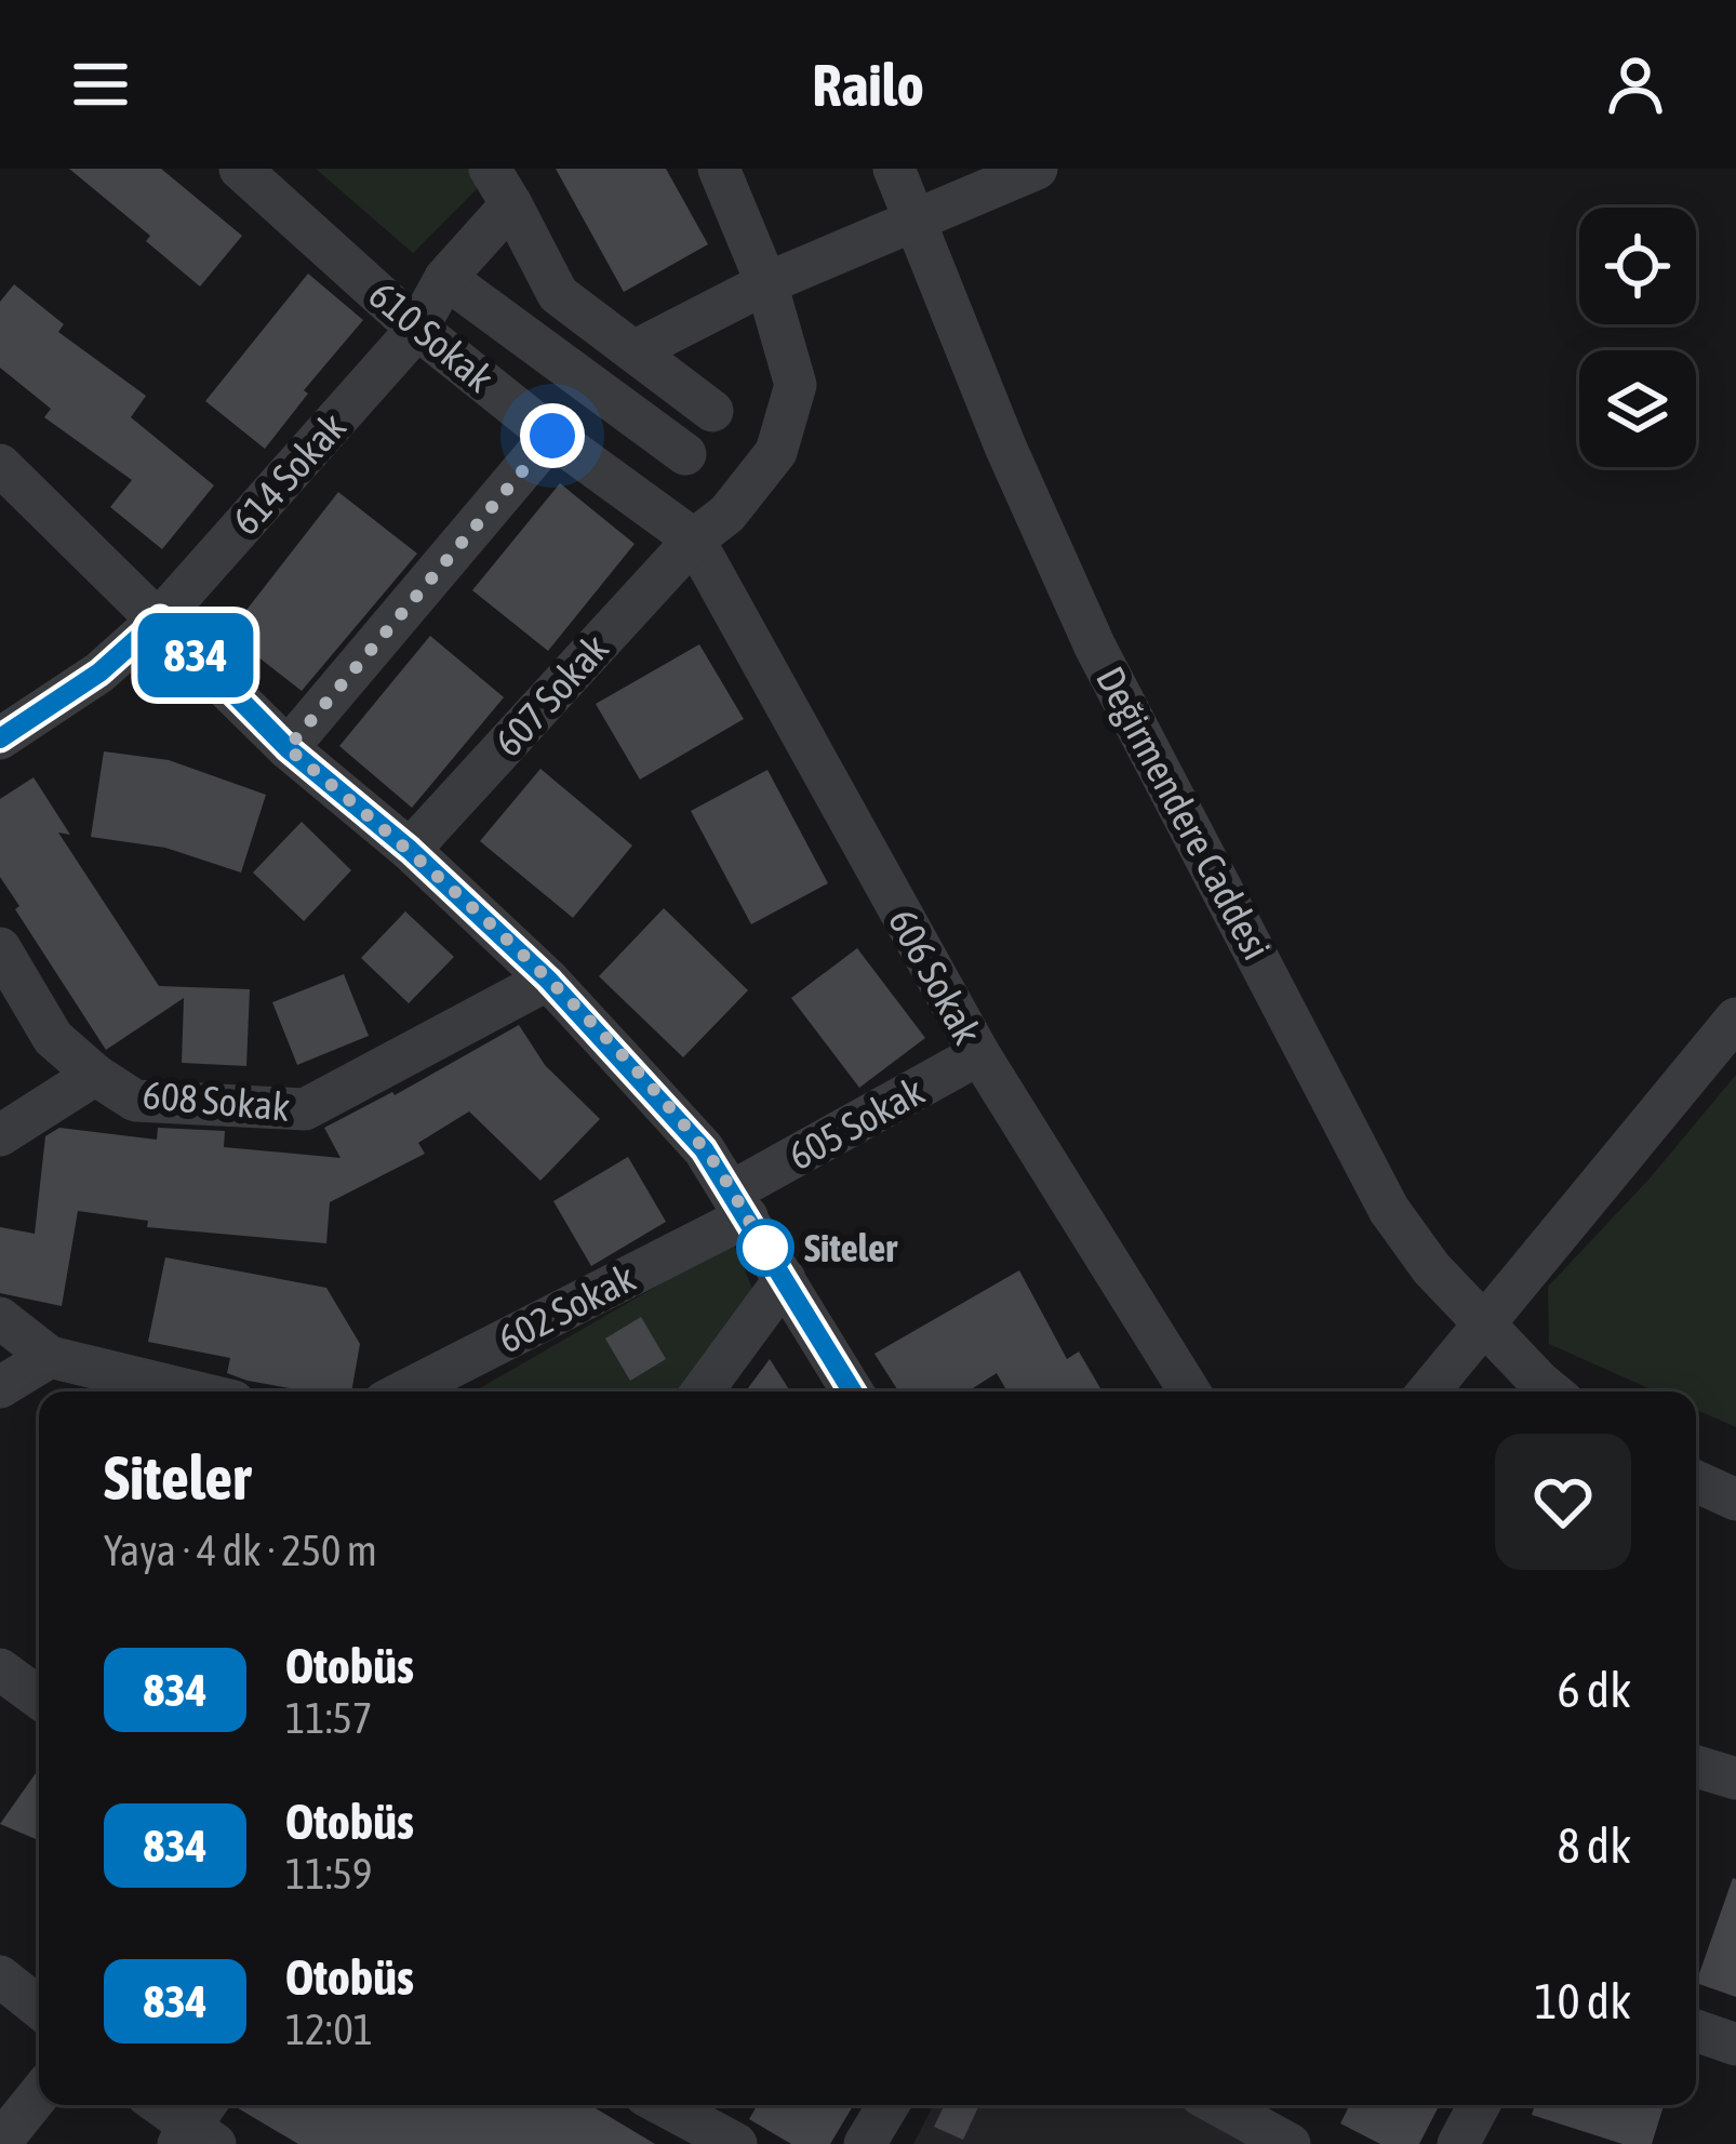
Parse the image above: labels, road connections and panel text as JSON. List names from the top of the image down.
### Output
{
  "streets": {
    "street": [
      "610 Sokak",
      "614 Sokak",
      "607 Sokak",
      "Değirmendere Caddesi",
      "606 Sokak",
      "608 Sokak",
      "605 Sokak",
      "602 Sokak"
    ]
  },
  "crossings": [
    ["610 Sokak", "614 Sokak"],
    ["610 Sokak", "607 Sokak"],
    ["610 Sokak", "606 Sokak"],
    ["607 Sokak", "606 Sokak"],
    ["606 Sokak", "605 Sokak"],
    ["605 Sokak", "602 Sokak"]
  ],
  "places": ["Siteler"],
  "lines": ["bus line 834"],
  "page": {
    "header": "Railo",
    "on_map": "834",
    "heading": ["Siteler", "Yaya · 4 dk · 250 m"],
    "list": [
      {
        "mark": "834",
        "name": "Otobüs",
        "note": "11:57",
        "value": "6 dk"
      },
      {
        "mark": "834",
        "name": "Otobüs",
        "note": "11:59",
        "value": "8 dk"
      },
      {
        "mark": "834",
        "name": "Otobüs",
        "note": "12:01",
        "value": "10 dk"
      }
    ]
  }
}
